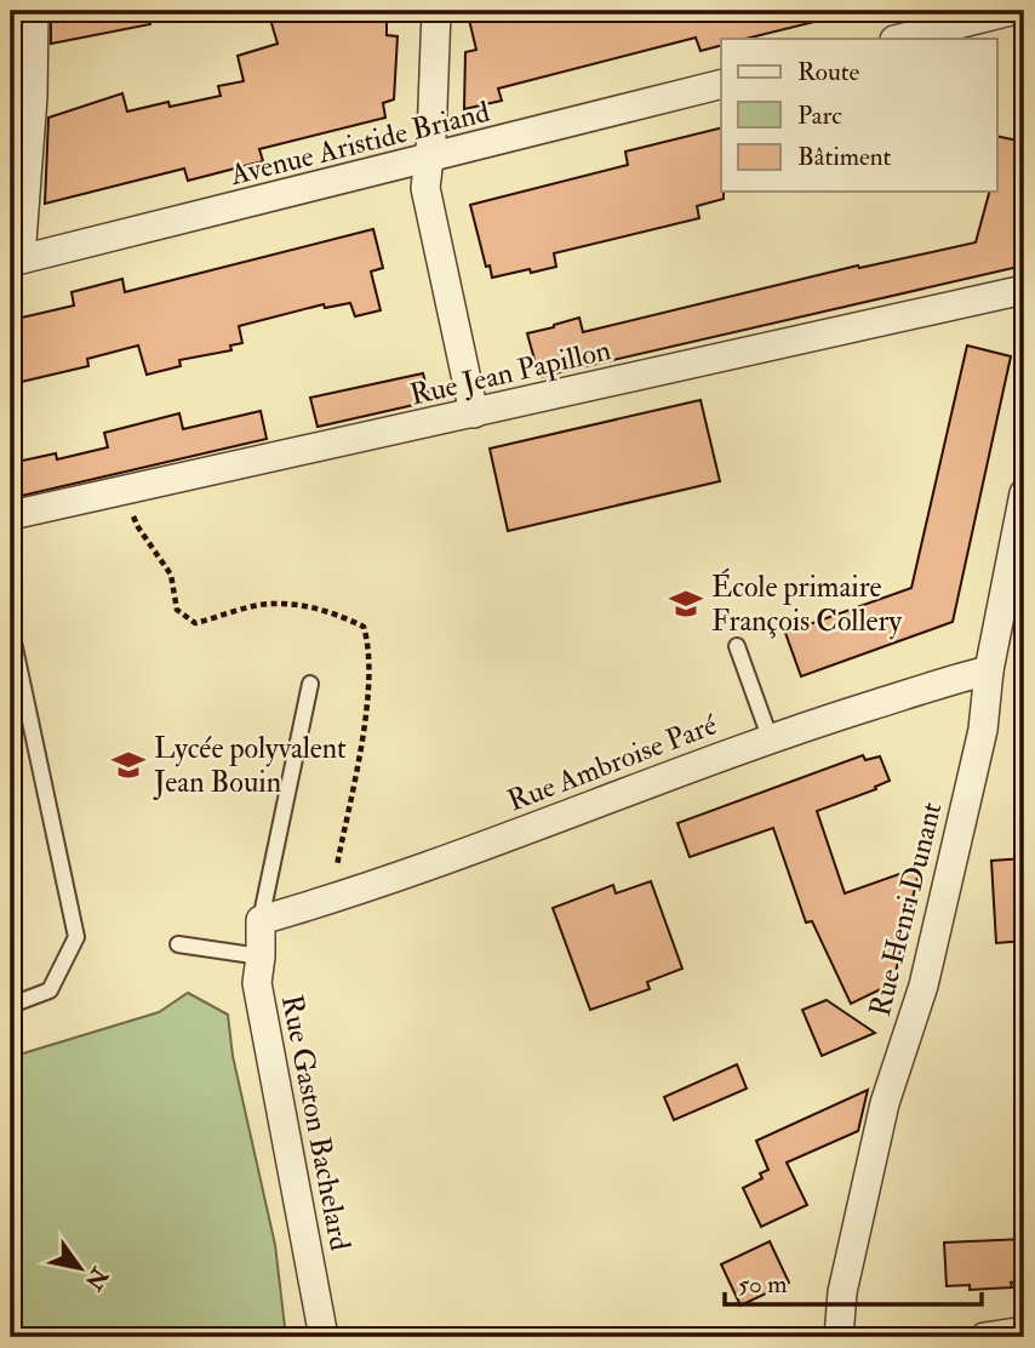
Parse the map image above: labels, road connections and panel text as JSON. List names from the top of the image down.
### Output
{
  "streets": {
    "street": [
      "Avenue Aristide Briand",
      "Rue Jean Papillon",
      "Rue Ambroise Paré",
      "Rue Henri Dunant",
      "Rue Gaston Bachelard"
    ]
  },
  "crossings": [
    ["Rue Ambroise Paré", "Rue Henri Dunant"],
    ["Rue Ambroise Paré", "Rue Gaston Bachelard"]
  ],
  "places": {
    "school or university": ["École primaire François Collery", "Lycée polyvalent Jean Bouin"]
  },
  "legend": ["Route", "Parc", "Bâtiment"],
  "scale_bar": "50 m",
  "north": "bottom right"
}
